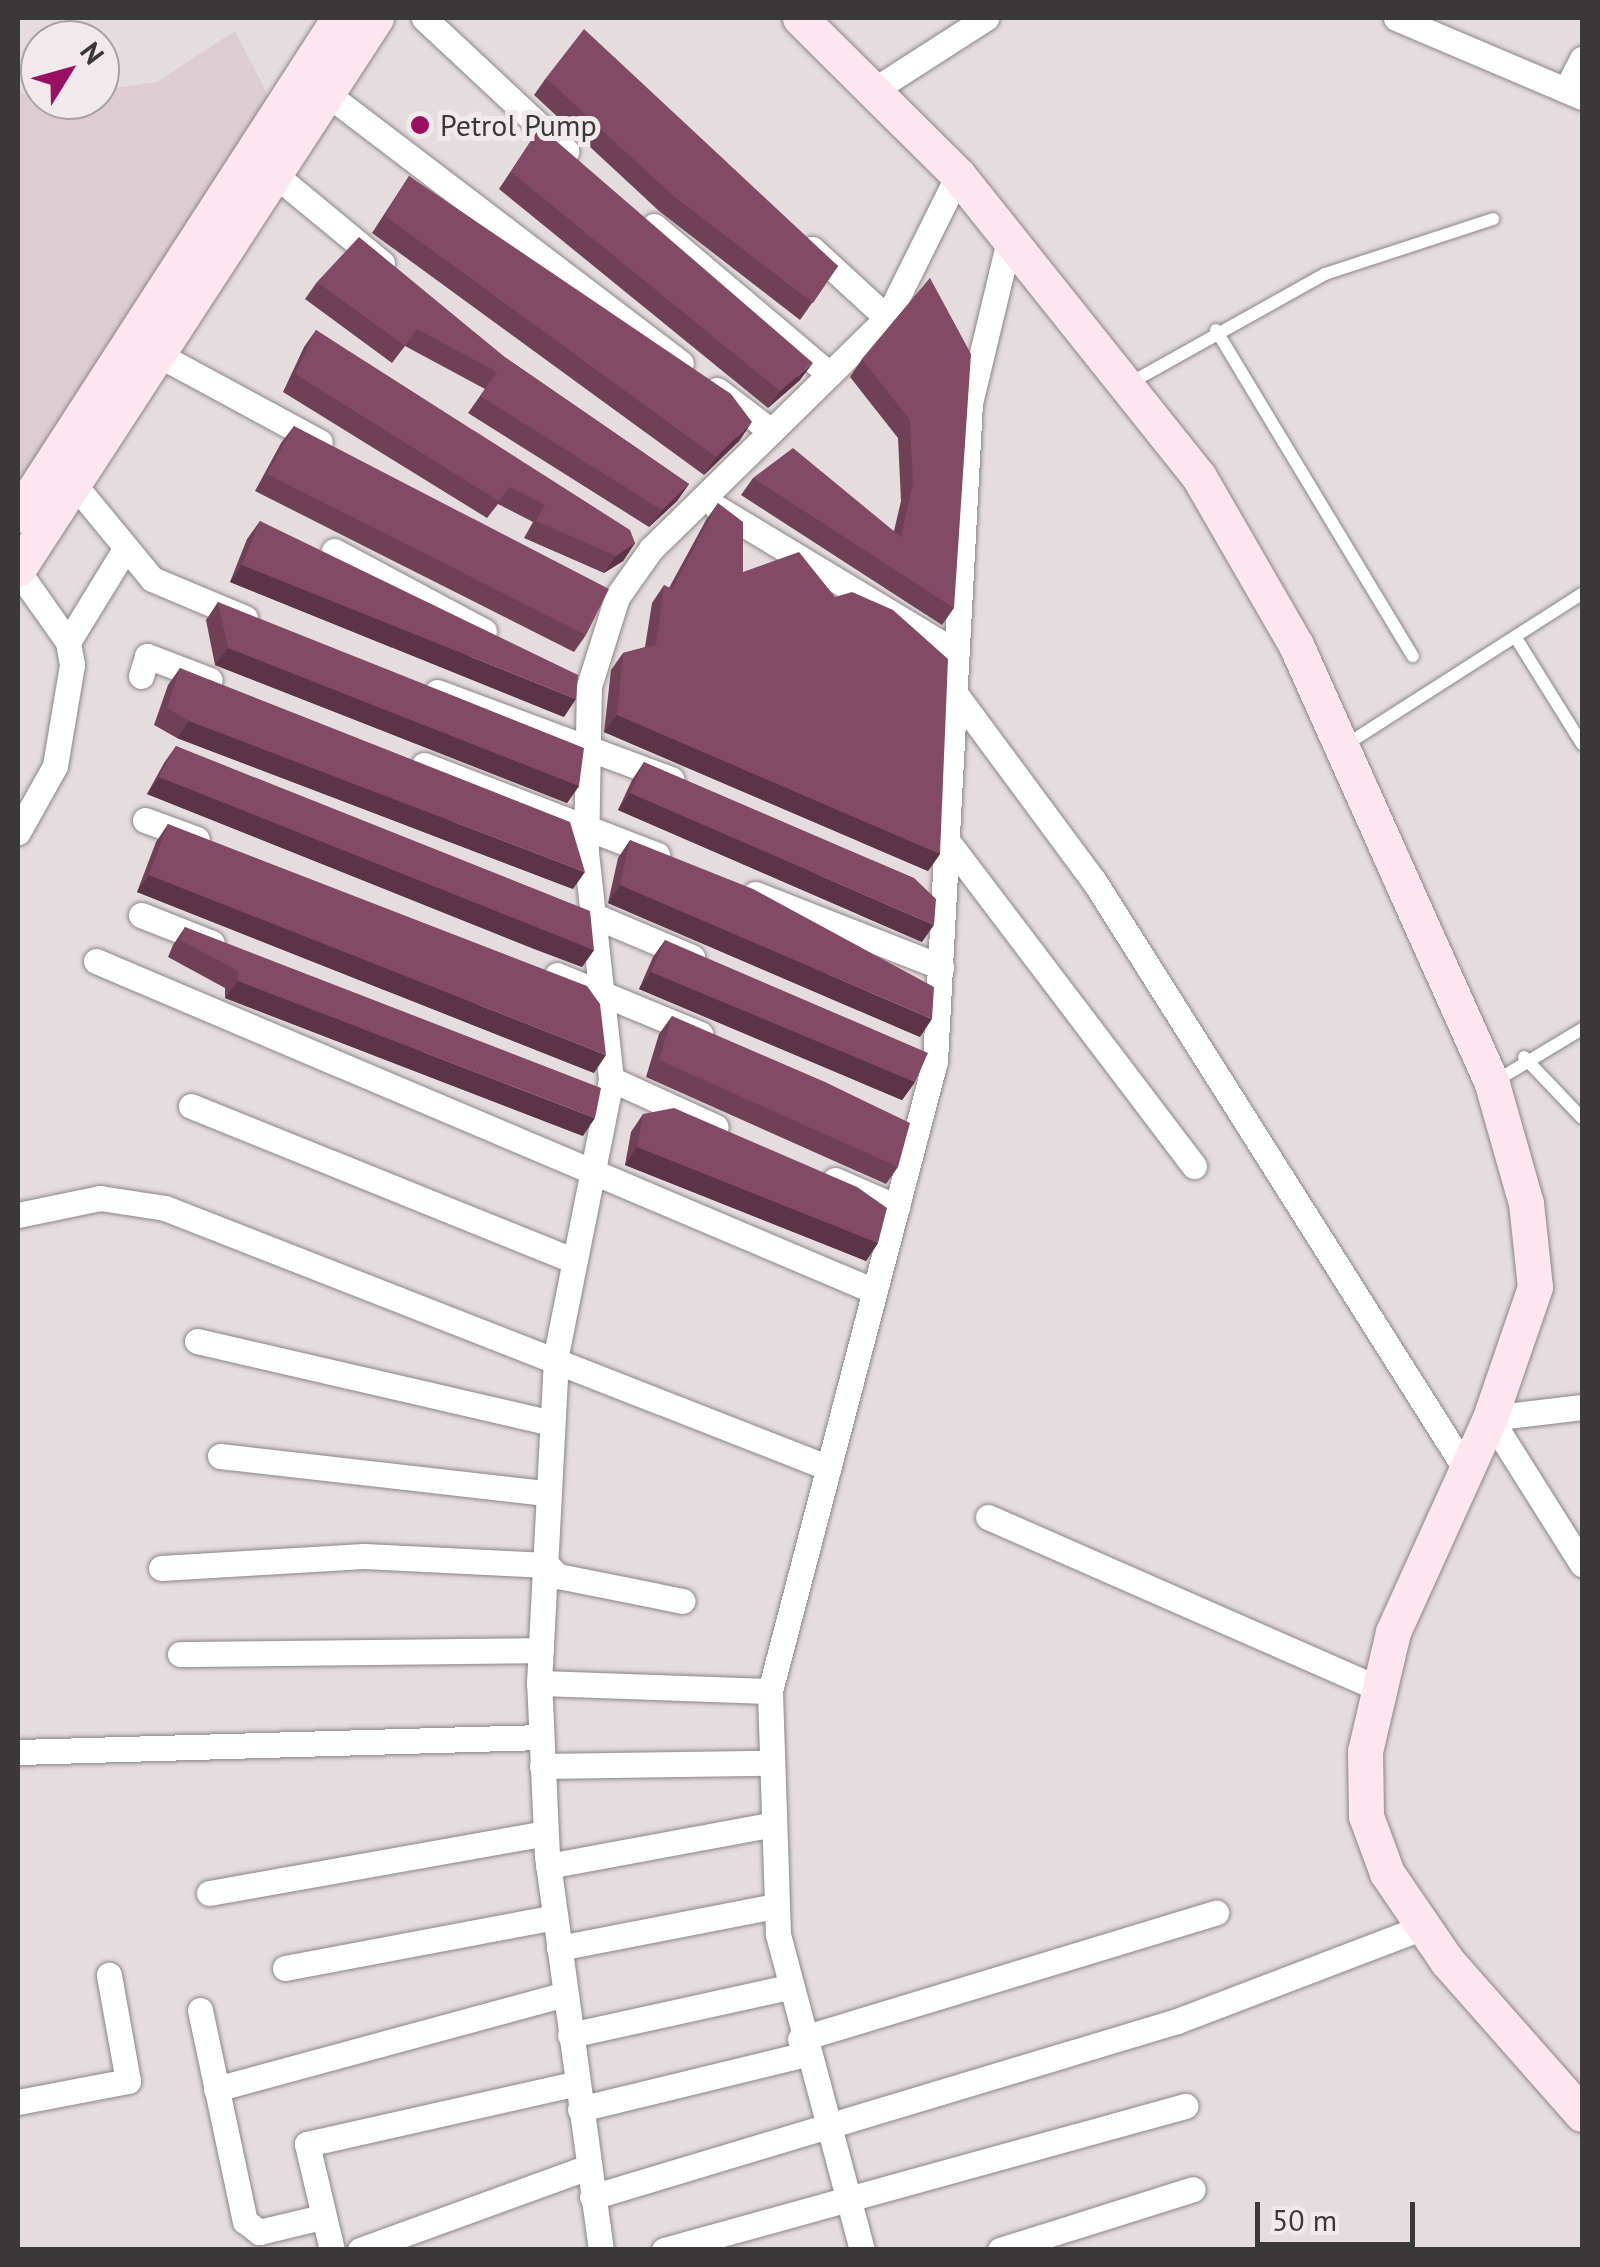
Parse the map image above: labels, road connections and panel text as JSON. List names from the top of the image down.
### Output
{
  "places": ["Petrol Pump"],
  "scale_bar": "50 m",
  "north": "top right"
}
